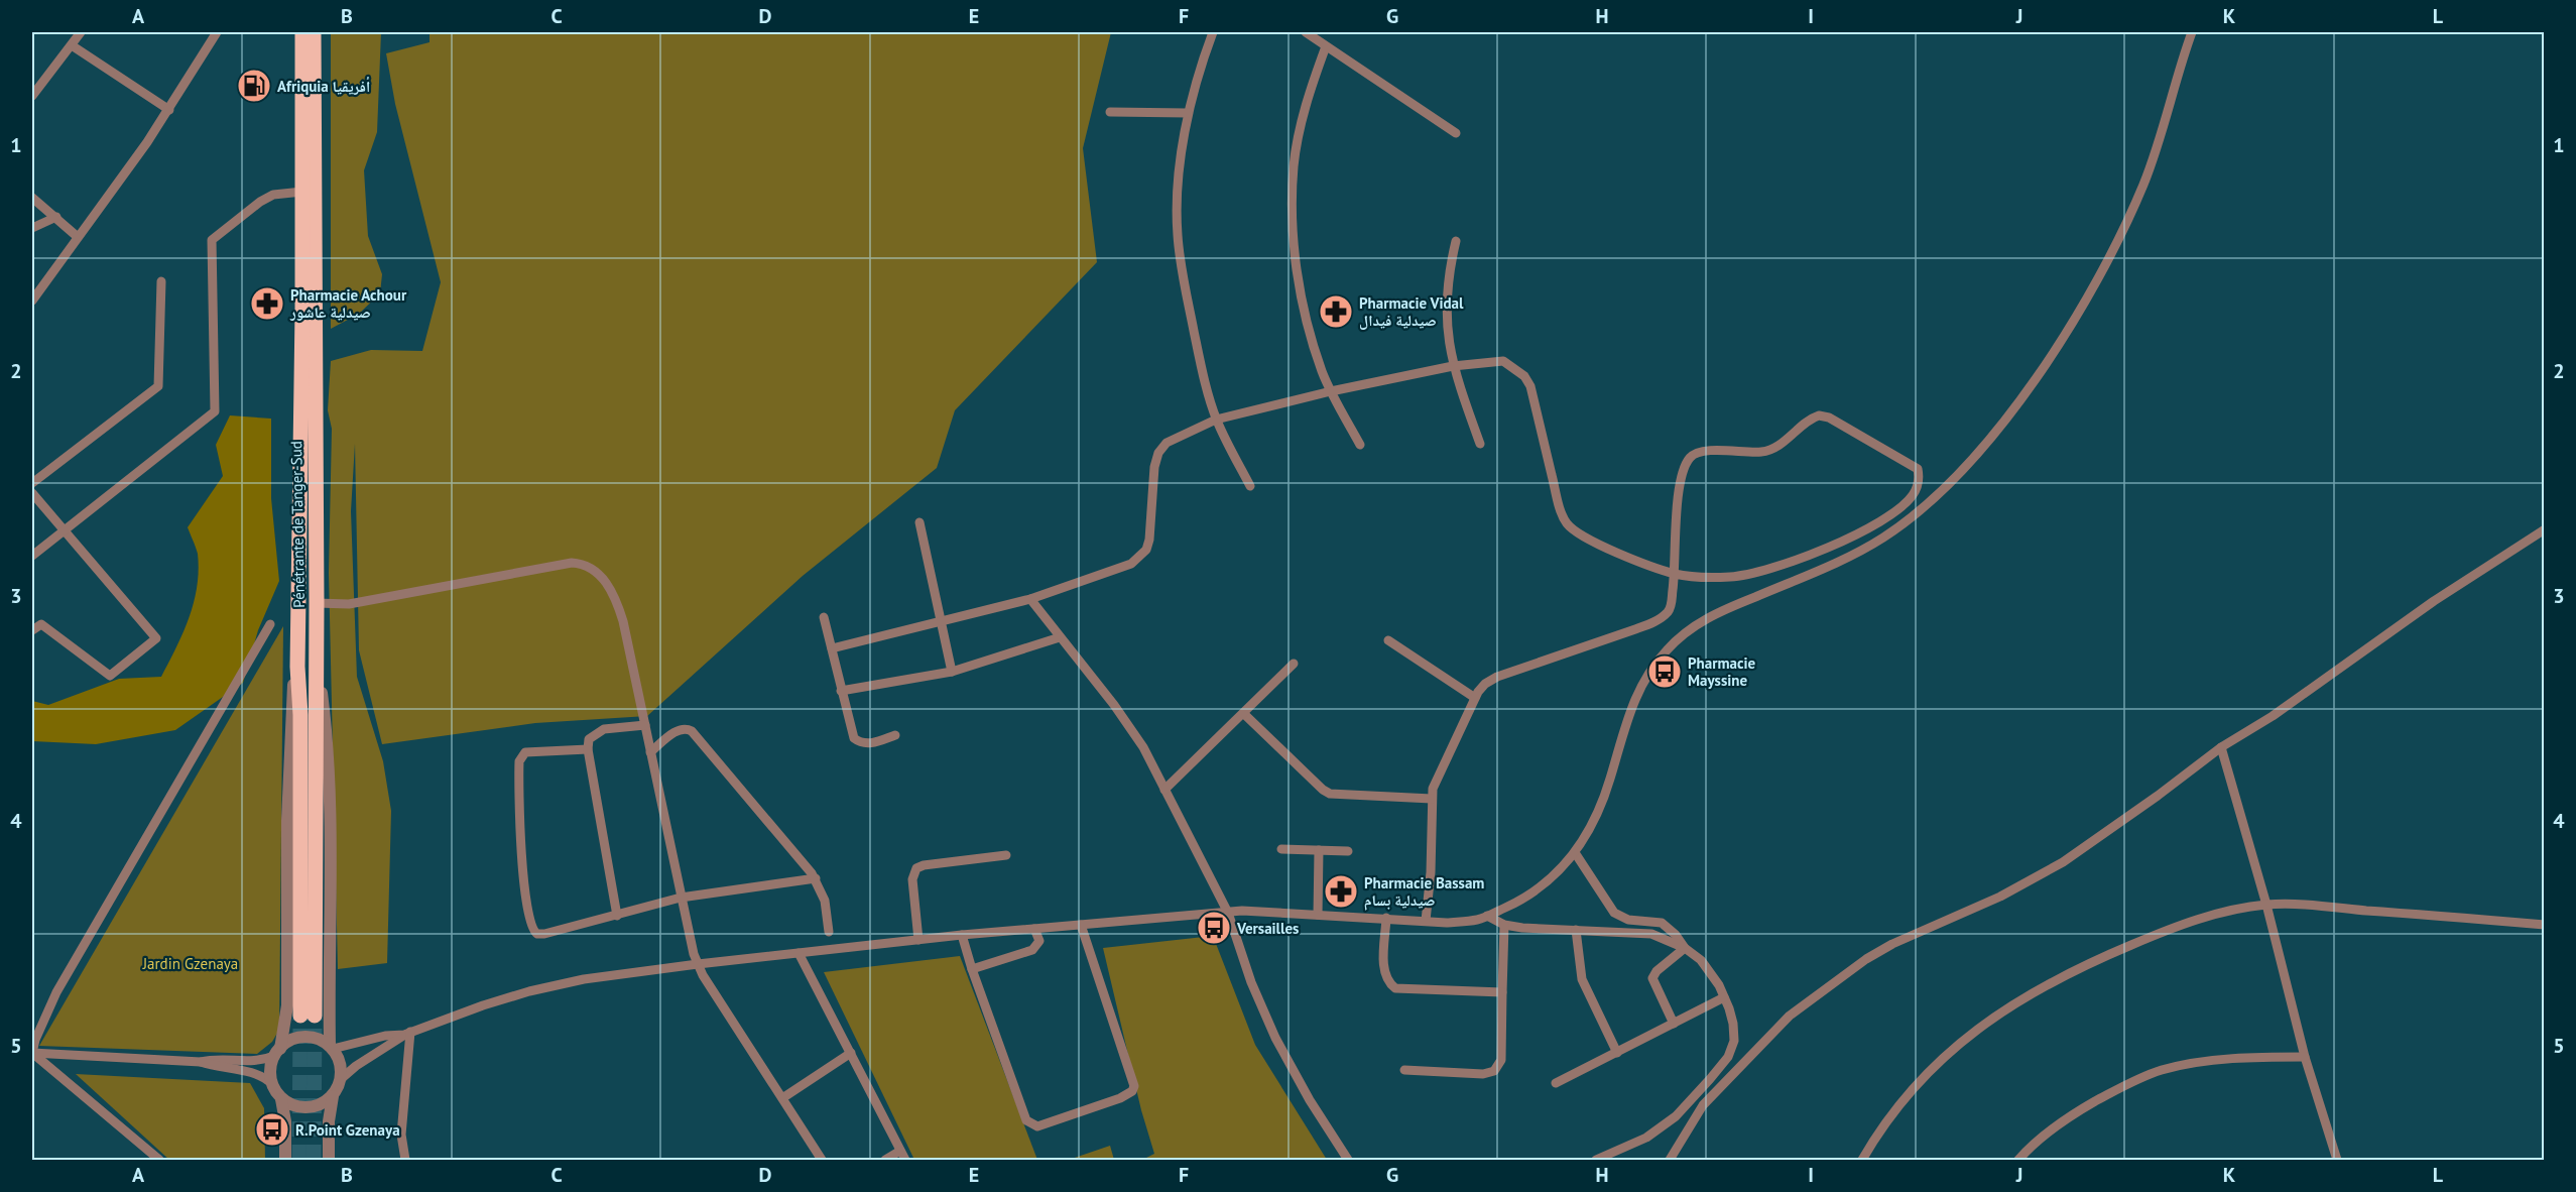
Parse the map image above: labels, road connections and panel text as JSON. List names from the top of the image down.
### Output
{
  "streets": {
    "highway": ["Pénétrante de Tanger-Sud"]
  },
  "parks": ["Jardin Gzenaya"],
  "places": {
    "fuel station": ["Afriquia أفريقيا"],
    "pharmacy": ["Pharmacie Achour صيدلية عاشور", "Pharmacie Vidal صيدلية فيدال", "Pharmacie Bassam صيدلية بسام"],
    "bus stop": ["Pharmacie Mayssine", "Versailles", "R.Point Gzenaya"]
  },
  "grid": {
    "columns": [
      "A",
      "B",
      "C",
      "D",
      "E",
      "F",
      "G",
      "H",
      "I",
      "J",
      "K",
      "L"
    ],
    "rows": [
      "1",
      "2",
      "3",
      "4",
      "5"
    ]
  }
}
